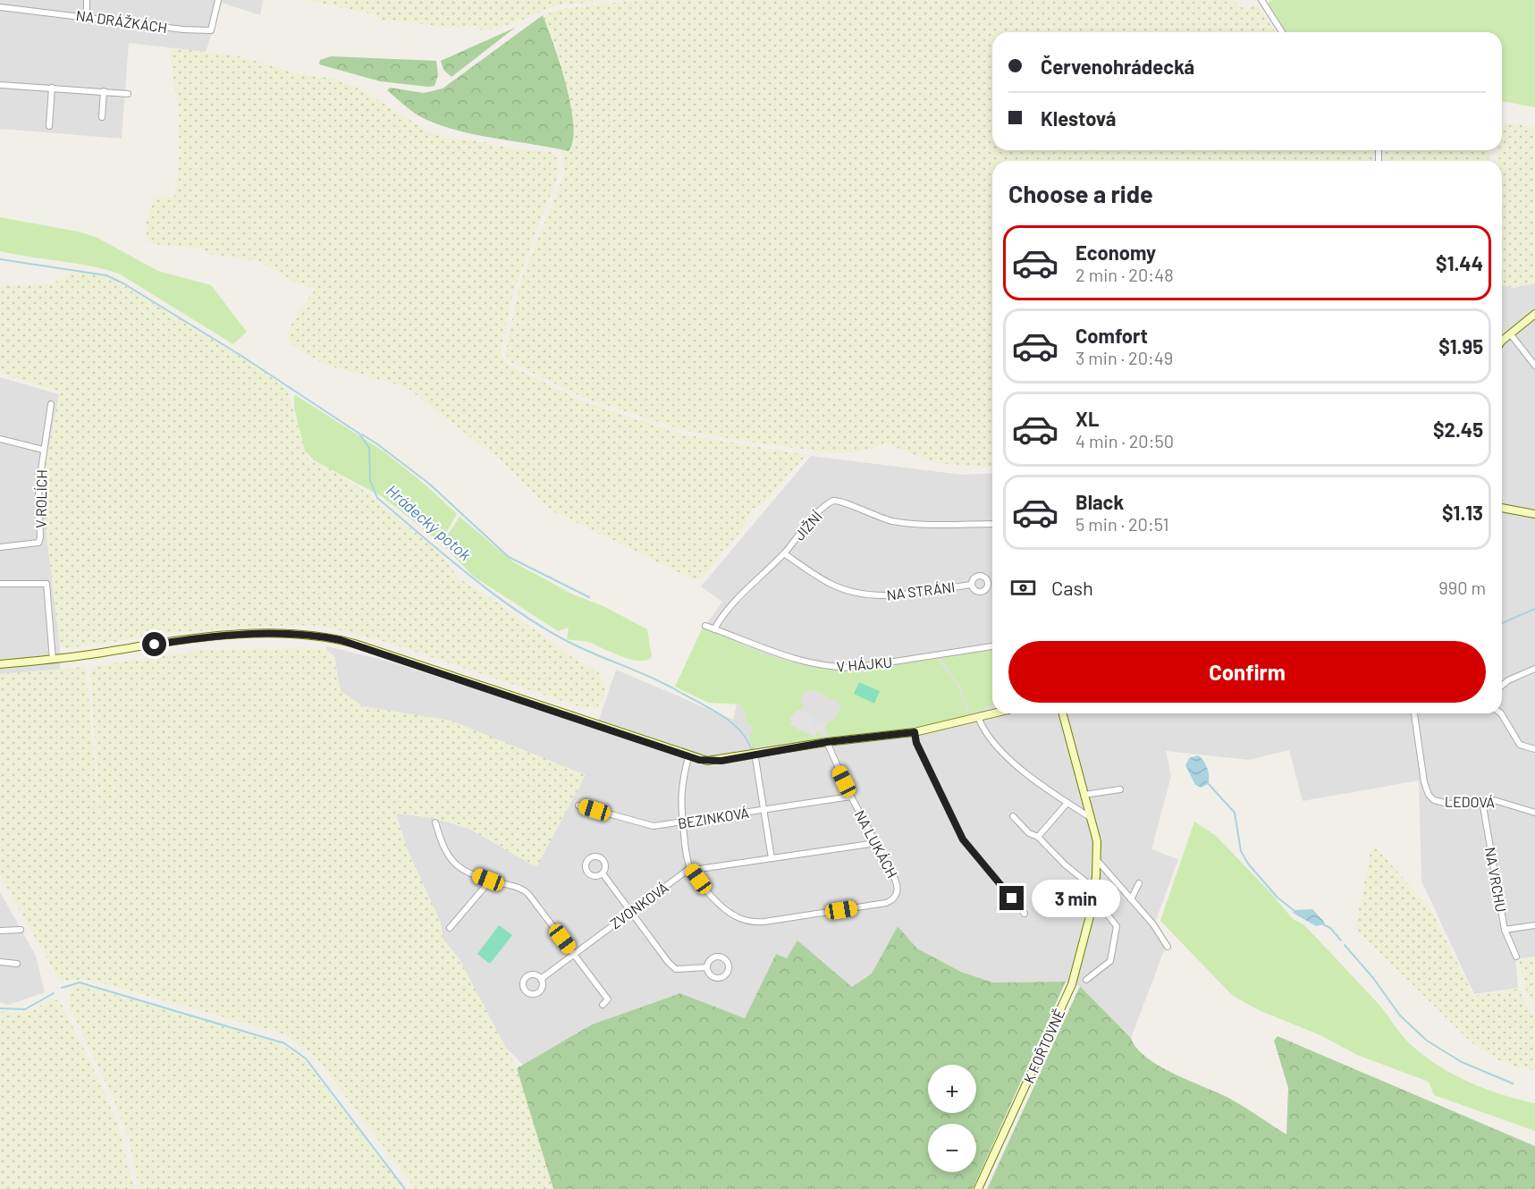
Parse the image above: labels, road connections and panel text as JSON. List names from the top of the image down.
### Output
{
  "streets": {
    "street": [
      "NA DRÁŽKÁCH",
      "V ROLÍCH",
      "JIŽNÍ",
      "NA STRÁNI",
      "V HÁJKU",
      "LEDOVÁ",
      "BEZINKOVÁ",
      "NA LUKÁCH",
      "NA VRCHU",
      "ZVONKOVÁ",
      "K FOŘTOVNĚ"
    ]
  },
  "crossings": [
    ["JIŽNÍ", "NA STRÁNI"],
    ["JIŽNÍ", "V HÁJKU"],
    ["LEDOVÁ", "NA VRCHU"],
    ["BEZINKOVÁ", "NA LUKÁCH"],
    ["NA LUKÁCH", "ZVONKOVÁ"]
  ],
  "water": ["Hrádecký potok"],
  "page": {
    "banner": ["Červenohrádecká", "Klestová"],
    "heading": "Choose a ride",
    "list": [
      {
        "name": "Economy",
        "note": "2 min · 20:48",
        "value": "$1.44"
      },
      {
        "name": "Comfort",
        "note": "3 min · 20:49",
        "value": "$1.95"
      },
      {
        "name": "XL",
        "note": "4 min · 20:50",
        "value": "$2.45"
      },
      {
        "name": "Black",
        "note": "5 min · 20:51",
        "value": "$1.13"
      }
    ],
    "pay": ["Cash", "990 m"],
    "buttons": "Confirm",
    "bubble": "3 min",
    "map_buttons": ["+", "−"]
  }
}
